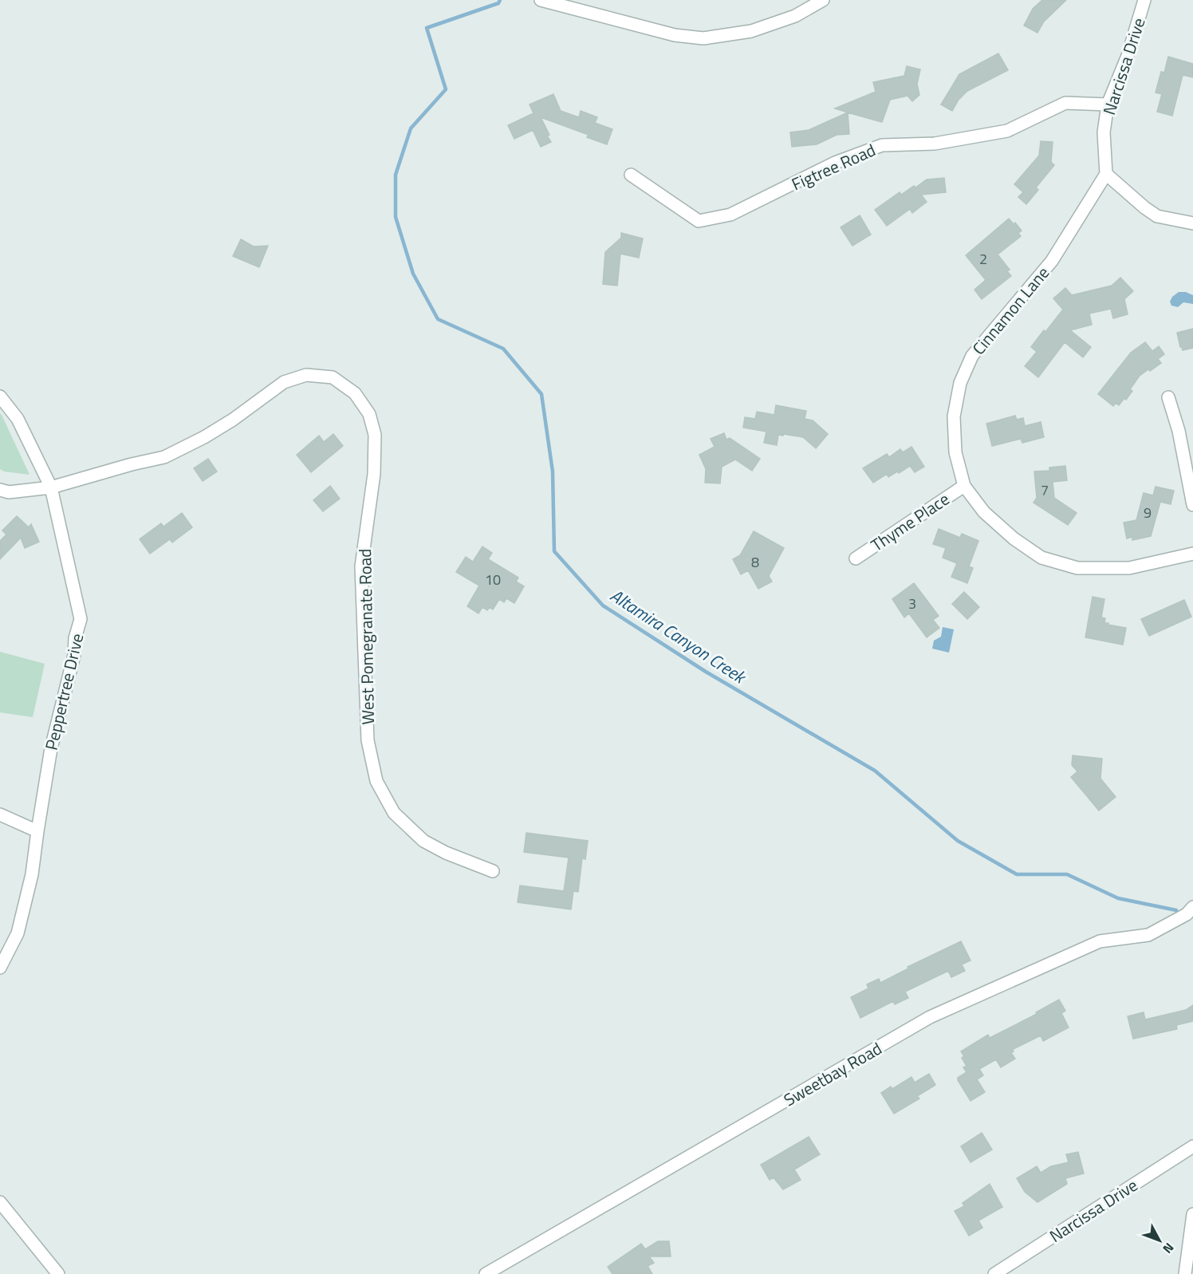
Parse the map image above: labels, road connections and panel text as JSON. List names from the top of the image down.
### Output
{
  "streets": {
    "street": [
      "Narcissa Drive",
      "Figtree Road",
      "Cinnamon Lane",
      "Thyme Place",
      "West Pomegranate Road",
      "Peppertree Drive",
      "Sweetbay Road"
    ]
  },
  "crossings": [
    ["Narcissa Drive", "Figtree Road"],
    ["Narcissa Drive", "Cinnamon Lane"],
    ["Cinnamon Lane", "Thyme Place"],
    ["West Pomegranate Road", "Peppertree Drive"]
  ],
  "water": ["Altamira Canyon Creek"],
  "house_numbers": [
    "2",
    "7",
    "9",
    "8",
    "10",
    "3"
  ],
  "north": "bottom right"
}
